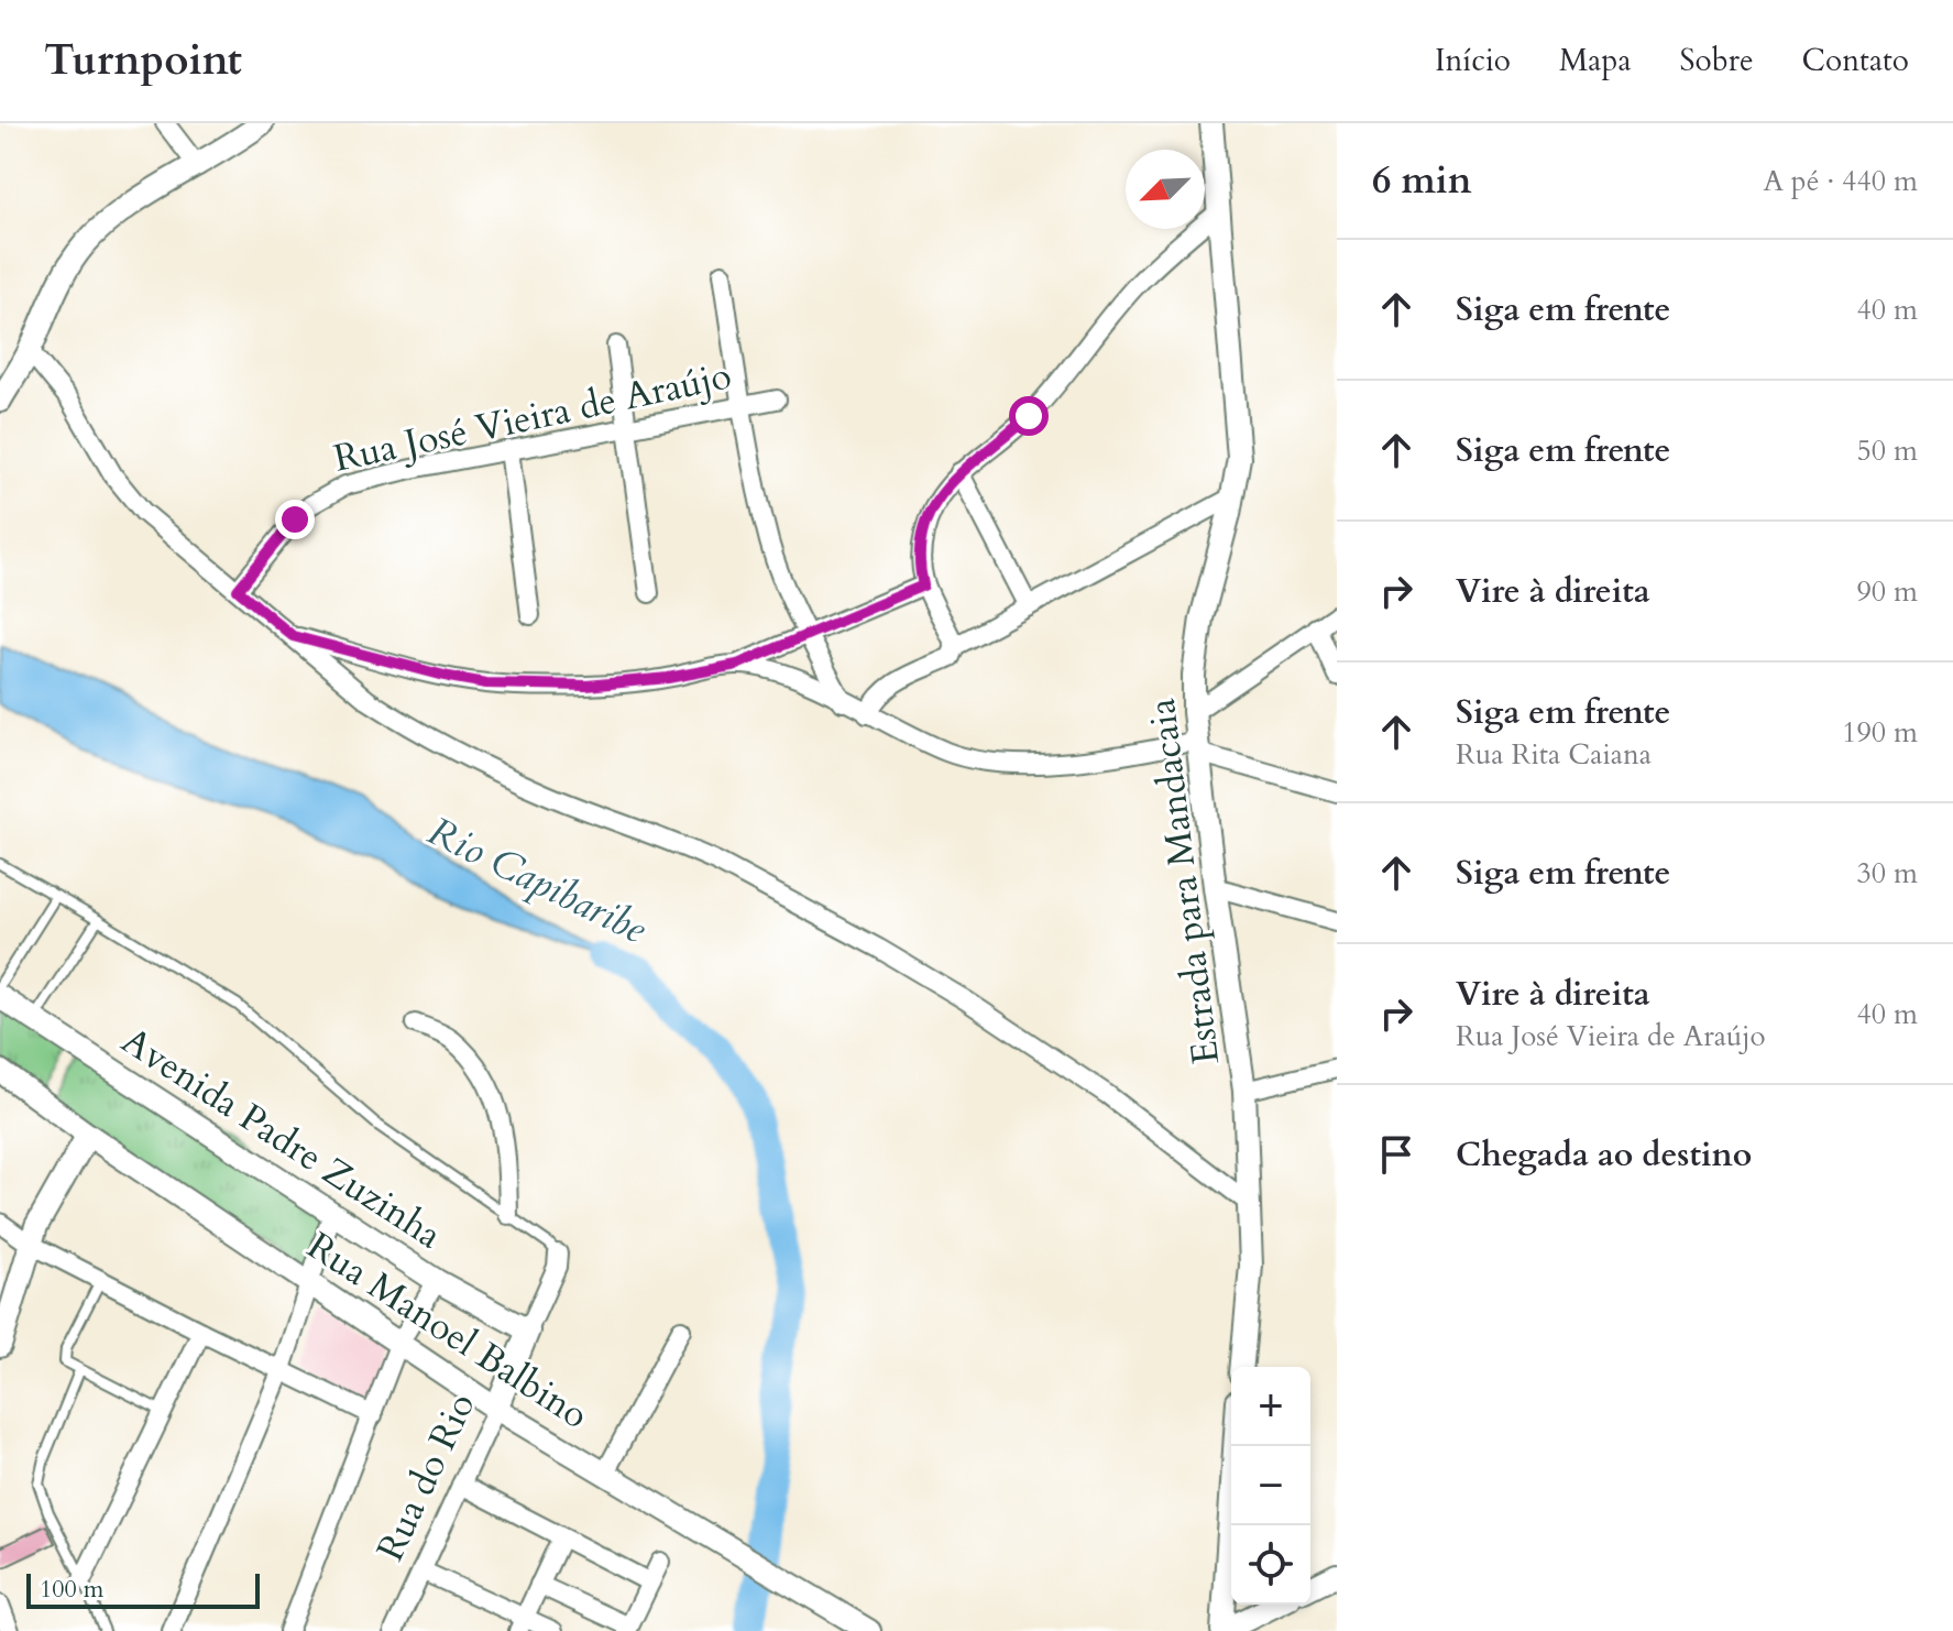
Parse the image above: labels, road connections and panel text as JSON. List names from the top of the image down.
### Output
{
  "streets": {
    "street": [
      "Rua José Vieira de Araújo",
      "Estrada para Mandacaia",
      "Avenida Padre Zuzinha",
      "Rua Manoel Balbino",
      "Rua do Rio"
    ]
  },
  "crossings": [
    ["Avenida Padre Zuzinha", "Rua do Rio"],
    ["Rua Manoel Balbino", "Rua do Rio"]
  ],
  "water": ["Rio Capibaribe"],
  "scale_bar": "100 m",
  "north": "bottom left",
  "page": {
    "header": "Turnpoint",
    "nav": [
      "Início",
      "Mapa",
      "Sobre",
      "Contato"
    ],
    "heading": ["6 min", "A pé · 440 m"],
    "list": [
      ["Siga em frente", "40 m"],
      ["Siga em frente", "50 m"],
      ["Vire à direita", "90 m"],
      ["Siga em frente", "Rua Rita Caiana", "190 m"],
      ["Siga em frente", "30 m"],
      ["Vire à direita", "Rua José Vieira de Araújo", "40 m"],
      "Chegada ao destino"
    ],
    "map_buttons": ["+", "−"],
    "scale": "100 m"
  }
}
